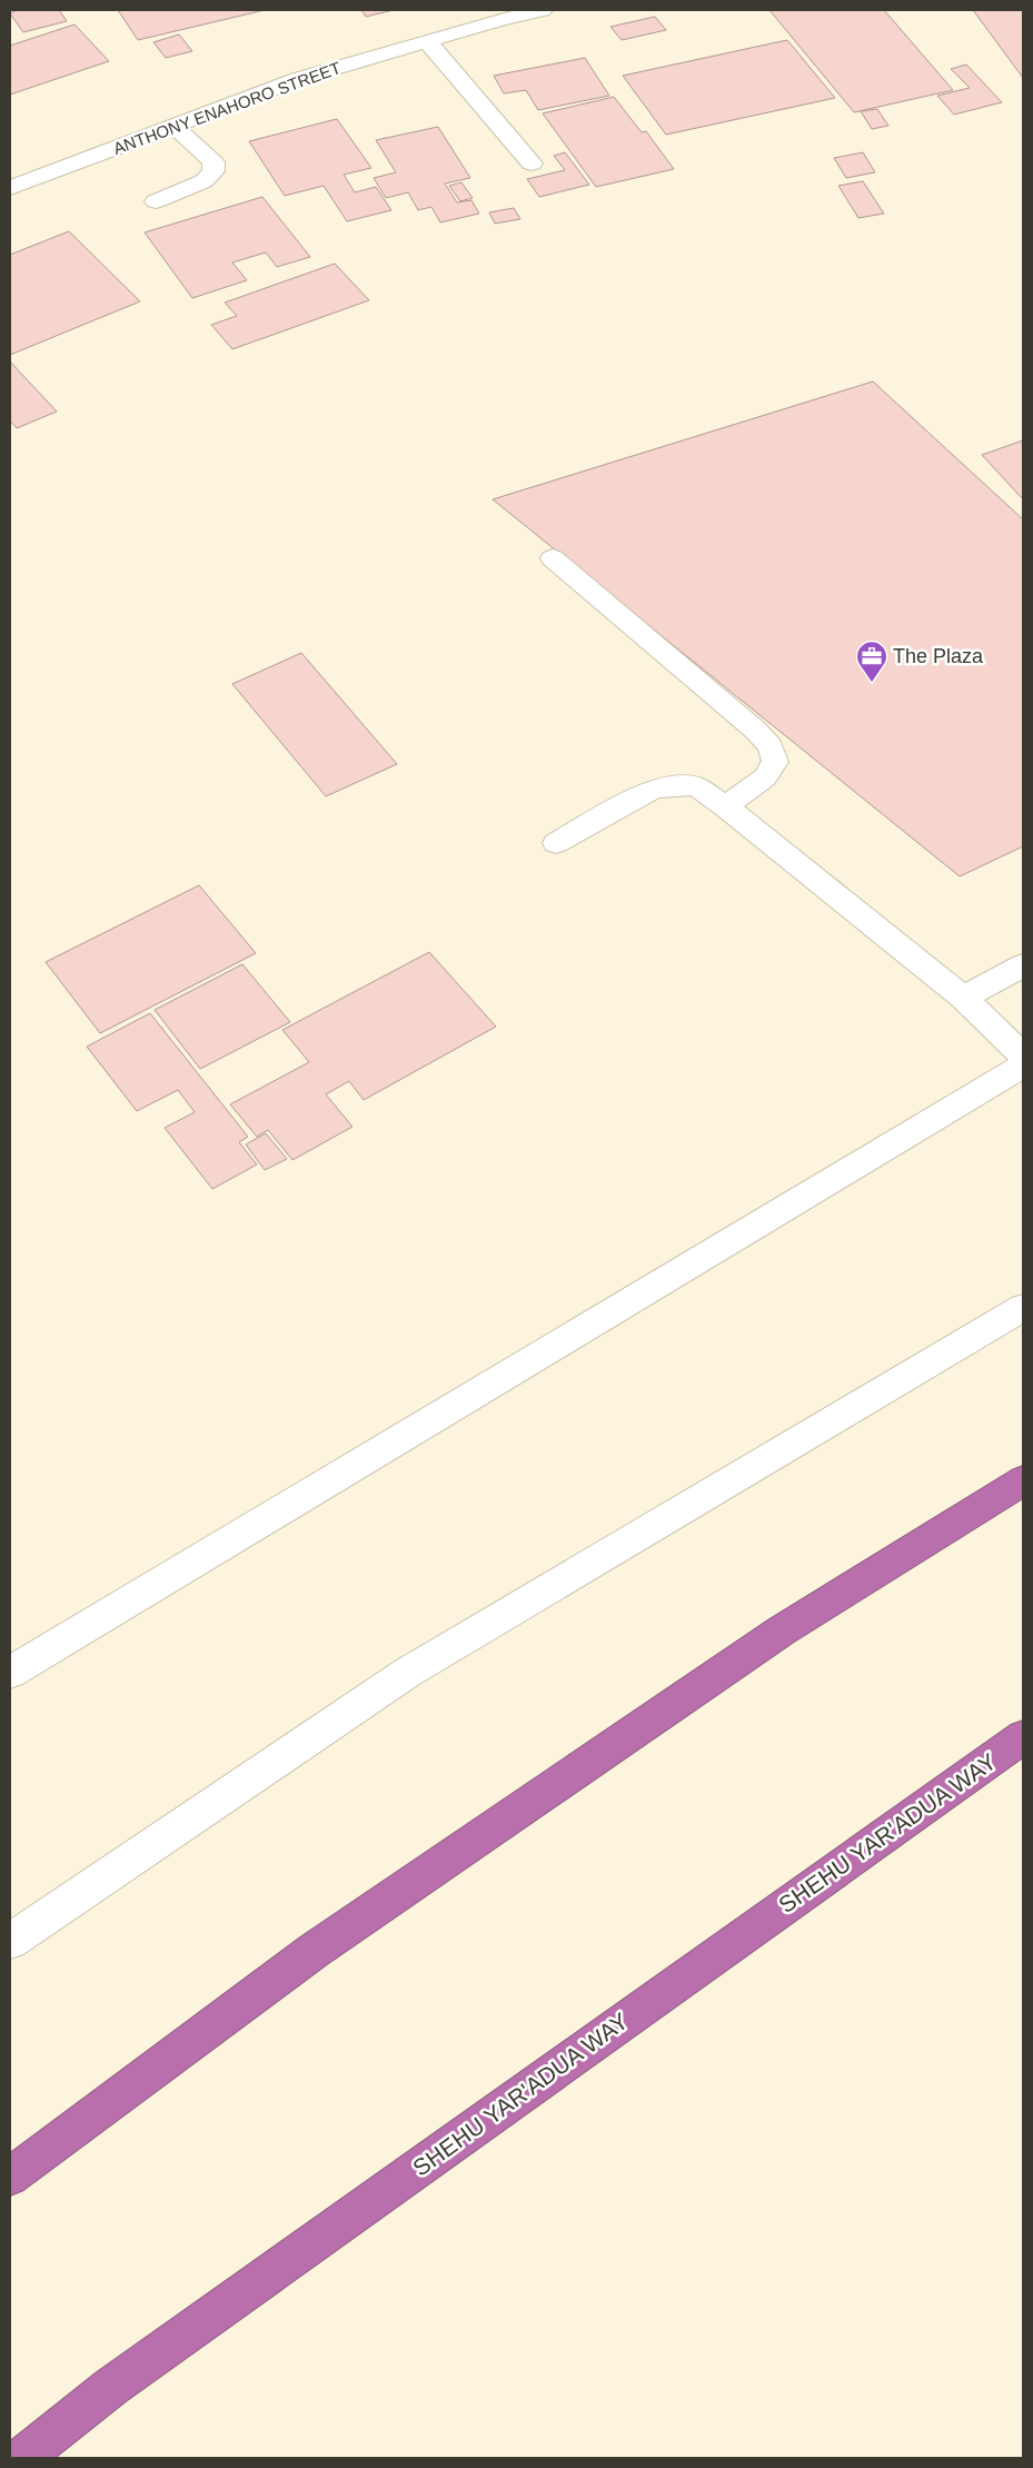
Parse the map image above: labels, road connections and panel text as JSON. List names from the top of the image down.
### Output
{
  "streets": {
    "highway": ["SHEHU YAR'ADUA WAY"],
    "street": ["ANTHONY ENAHORO STREET"]
  },
  "places": {
    "office": ["The Plaza"]
  }
}
